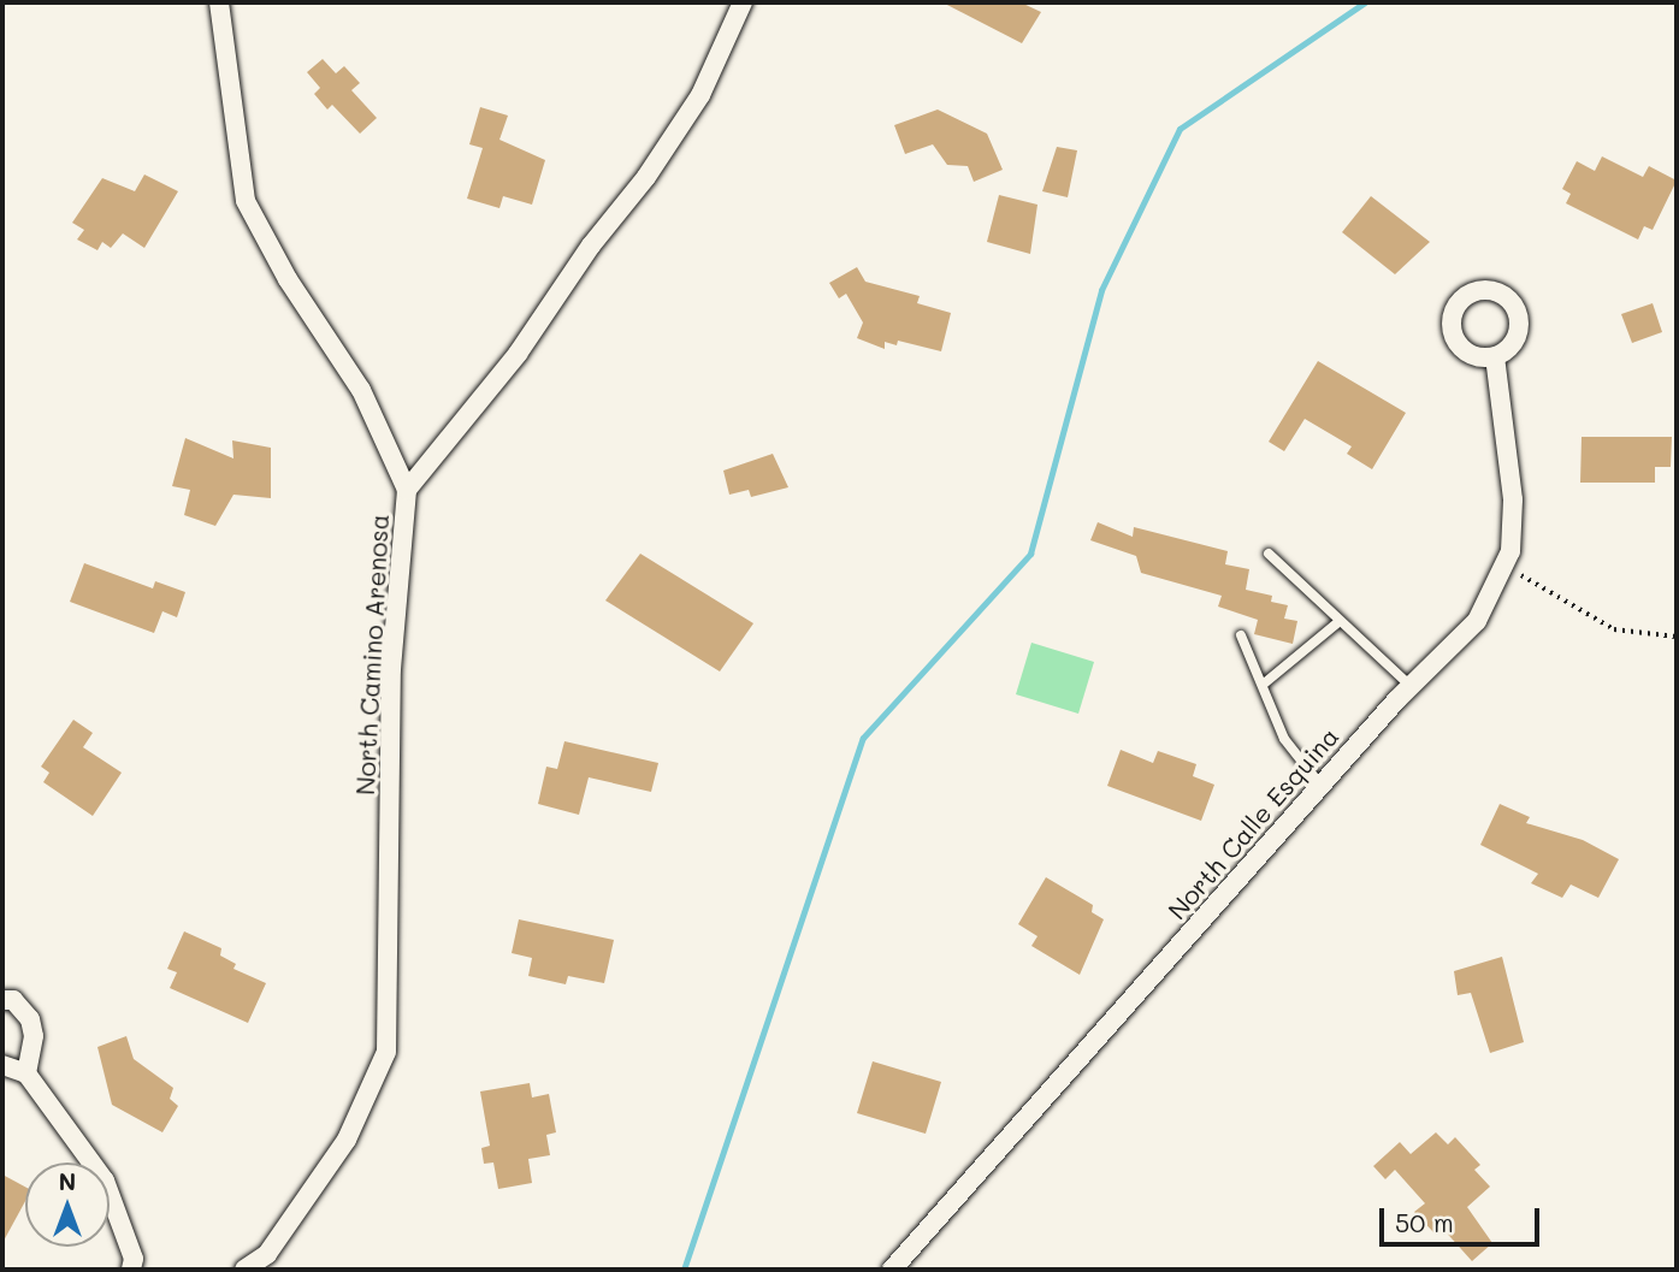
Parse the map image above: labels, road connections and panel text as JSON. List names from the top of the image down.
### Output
{
  "streets": {
    "street": ["North Camino Arenosa", "North Calle Esquina"]
  },
  "scale_bar": "50 m",
  "north": "top"
}
